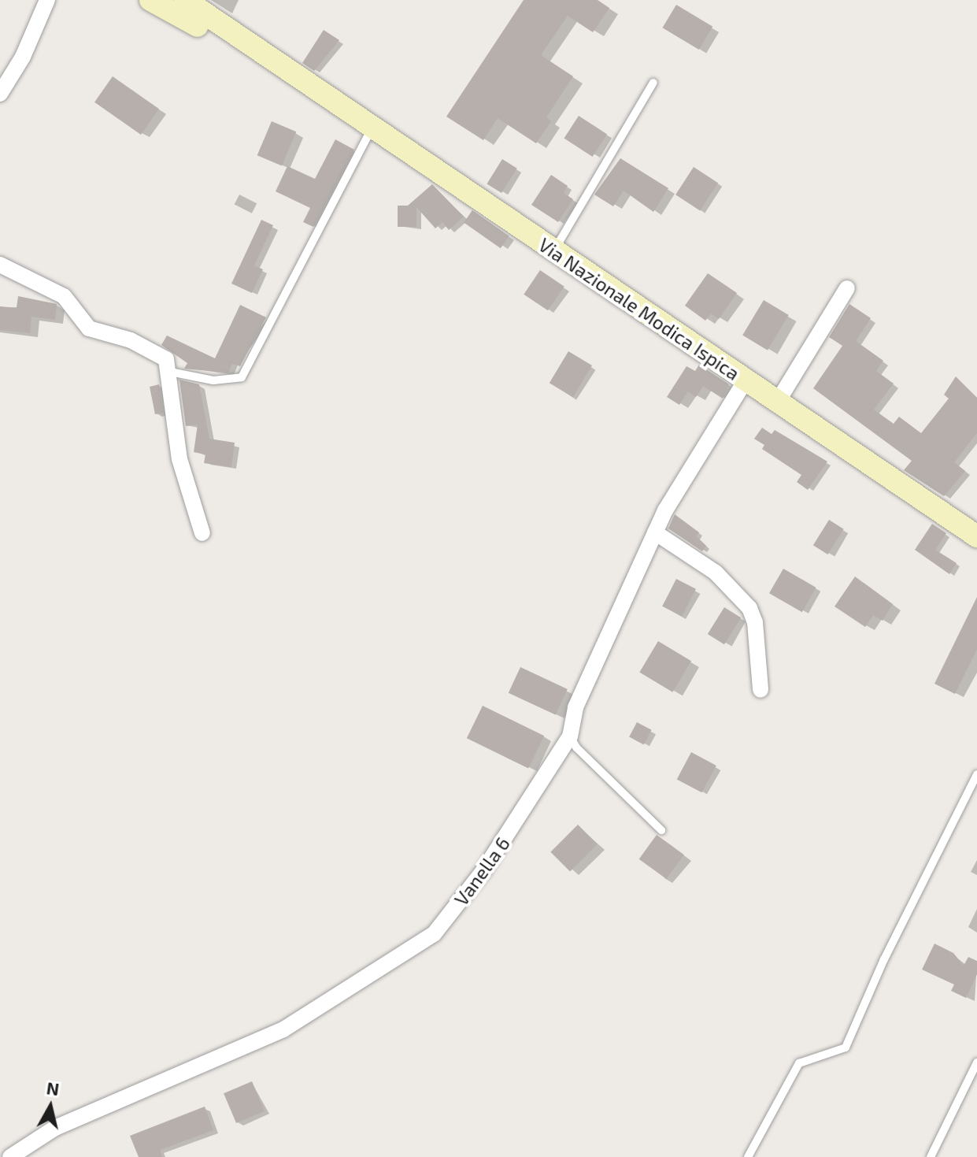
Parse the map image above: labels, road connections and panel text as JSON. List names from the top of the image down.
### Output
{
  "streets": {
    "main road": ["Via Nazionale Modica Ispica"],
    "street": ["Vanella 6"]
  },
  "crossings": [
    ["Via Nazionale Modica Ispica", "Vanella 6"]
  ],
  "north": "top"
}
